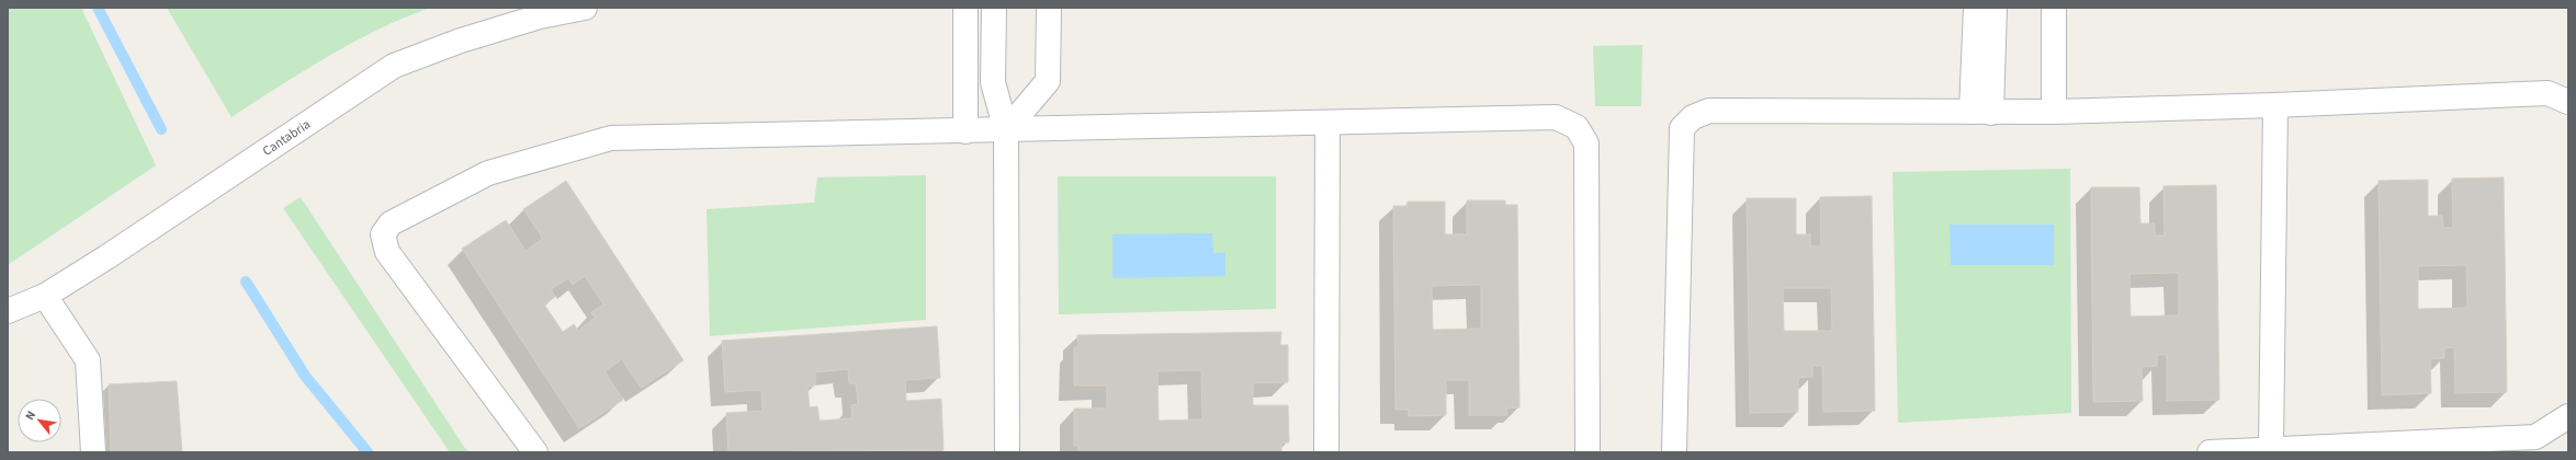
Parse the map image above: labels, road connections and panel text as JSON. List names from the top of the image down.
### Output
{
  "streets": {
    "street": ["Cantabria"]
  },
  "north": "top left"
}
